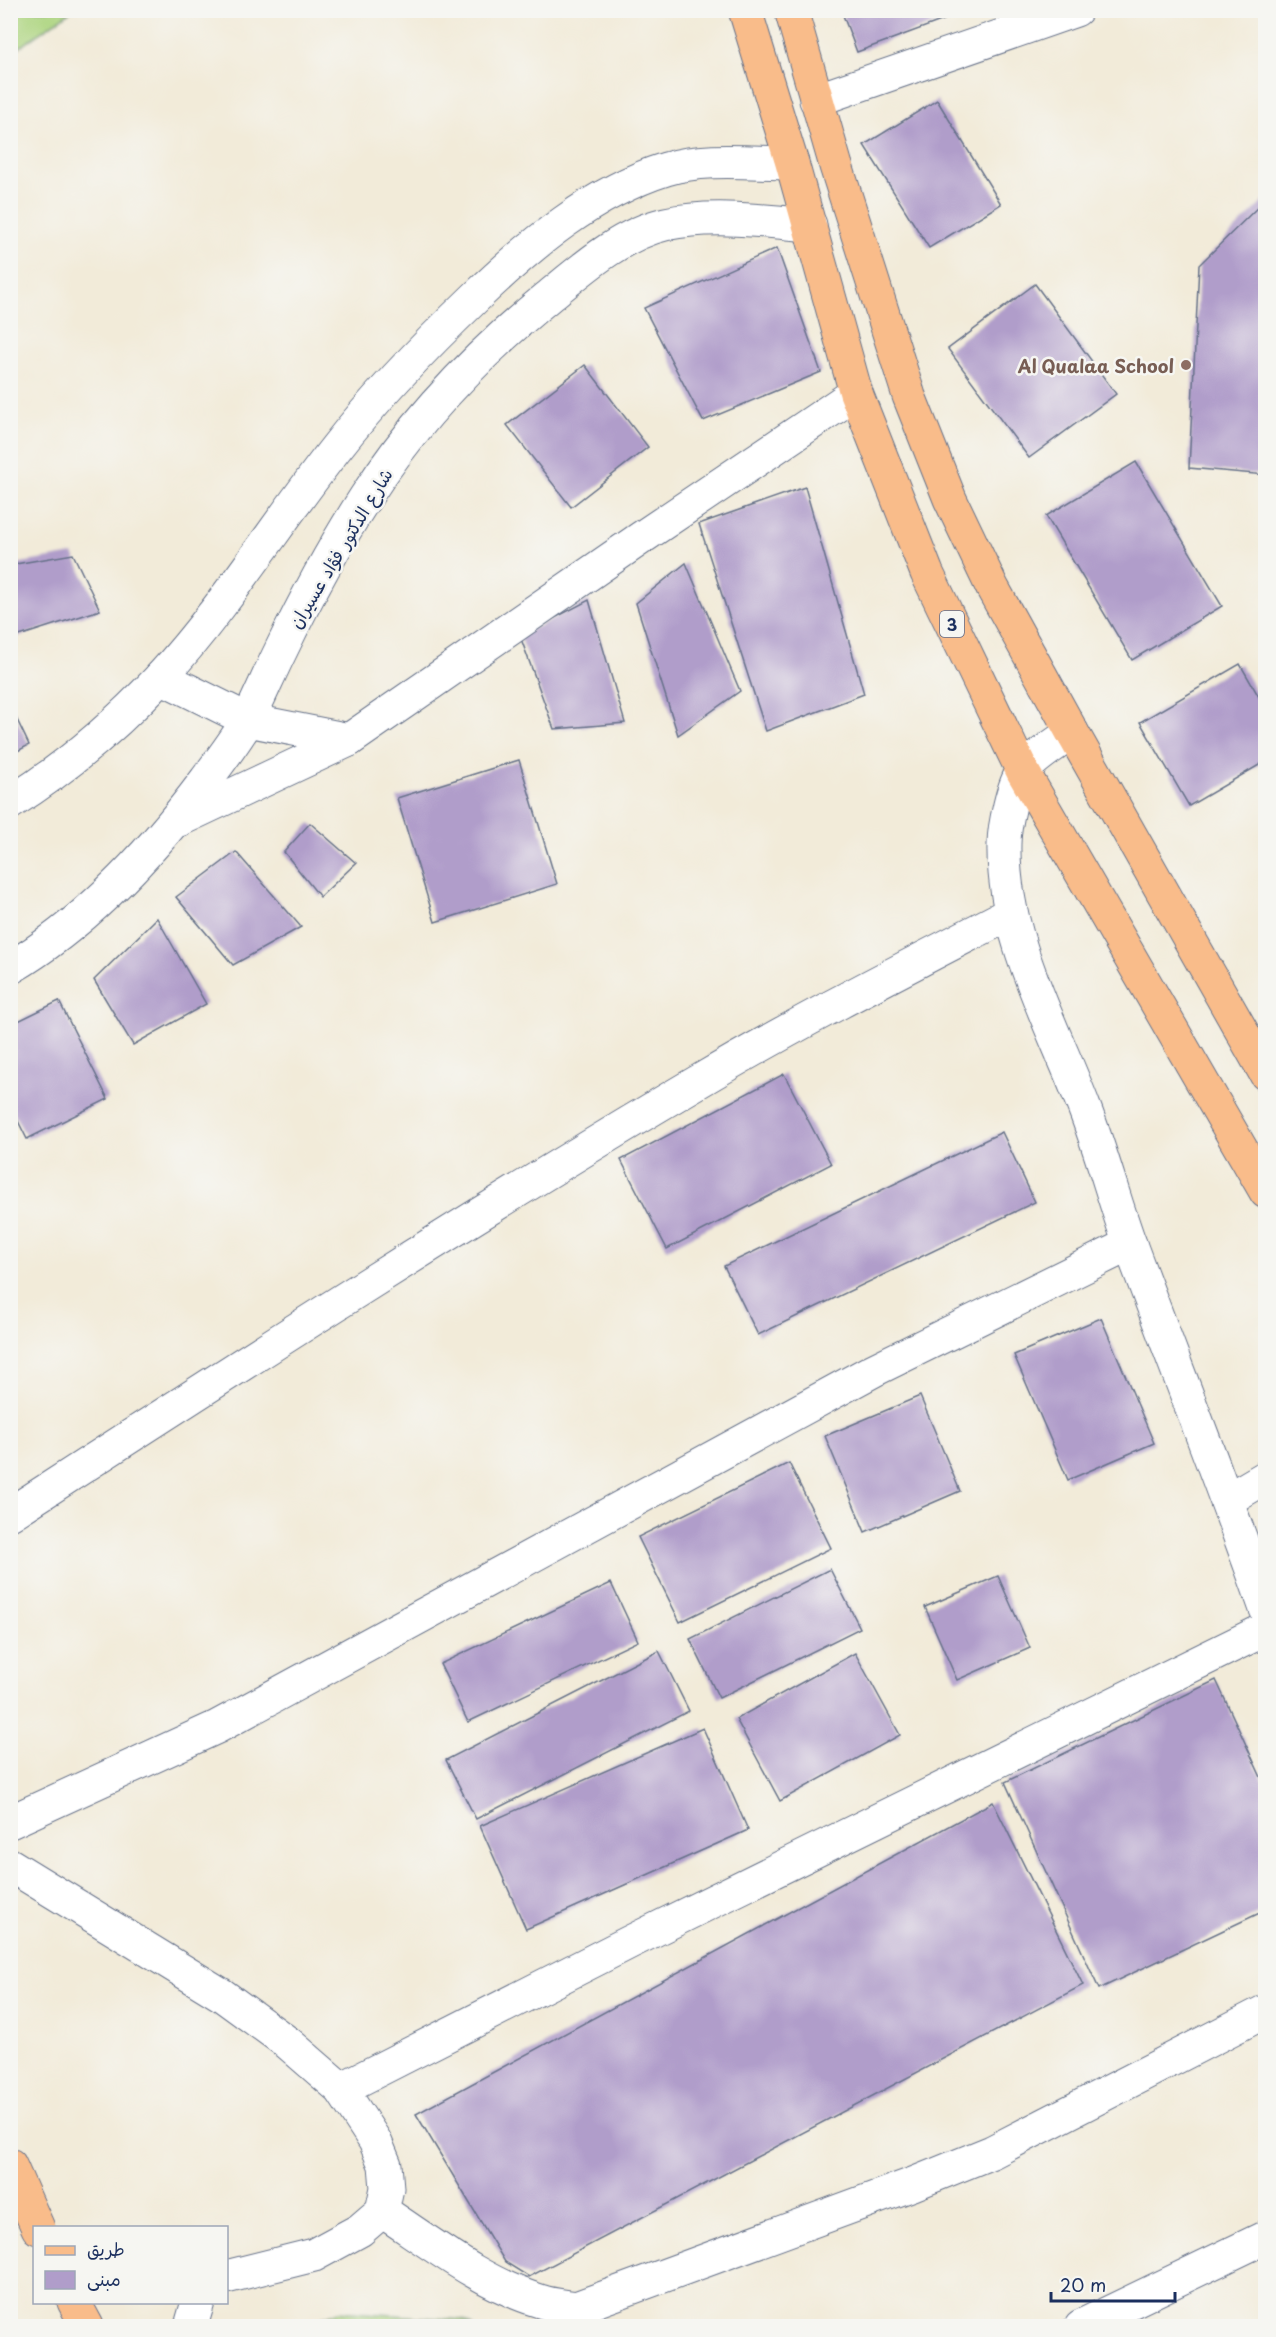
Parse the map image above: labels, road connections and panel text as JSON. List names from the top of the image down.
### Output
{
  "streets": {
    "main road": ["3"],
    "street": ["شارع الدكتور فؤاد عسيران"]
  },
  "crossings": [
    ["شارع الدكتور فؤاد عسيران", "3"]
  ],
  "places": ["Al Qualaa School"],
  "legend": ["طريق", "مبنى"],
  "scale_bar": "20 m"
}
